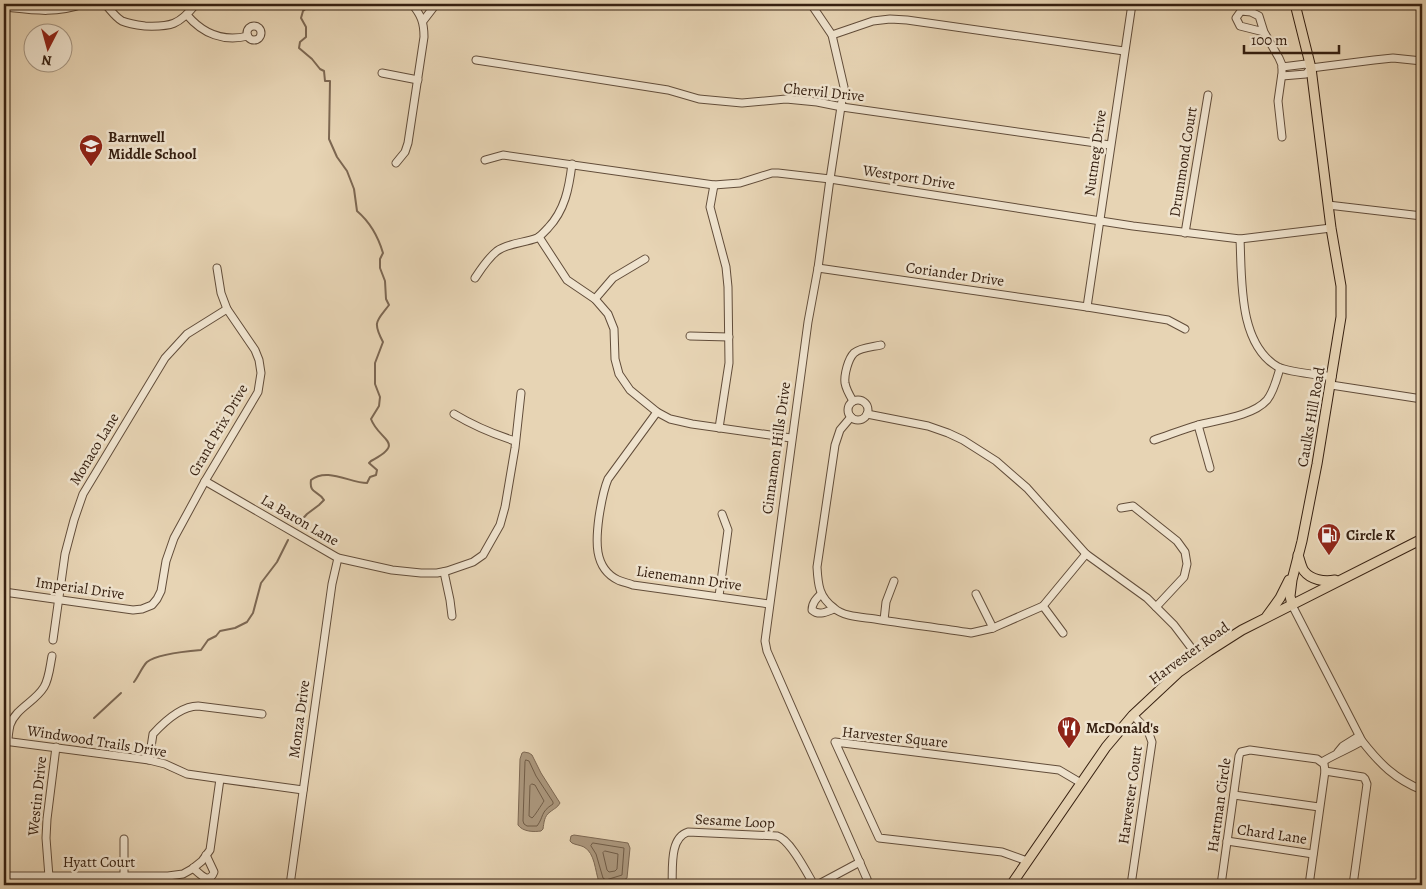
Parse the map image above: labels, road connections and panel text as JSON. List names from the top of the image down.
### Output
{
  "streets": {
    "main road": ["Caulks Hill Road", "Harvester Road"],
    "street": [
      "Chervil Drive",
      "Nutmeg Drive",
      "Drummond Court",
      "Westport Drive",
      "Coriander Drive",
      "Grand Prix Drive",
      "Cinnamon Hills Drive",
      "Monaco Lane",
      "La Baron Lane",
      "Lienemann Drive",
      "Imperial Drive",
      "Monza Drive",
      "Harvester Square",
      "Windwood Trails Drive",
      "Harvester Court",
      "Westin Drive",
      "Hartman Circle",
      "Sesame Loop",
      "Chard Lane",
      "Hyatt Court"
    ]
  },
  "crossings": [
    ["Chervil Drive", "Nutmeg Drive"],
    ["Chervil Drive", "Cinnamon Hills Drive"],
    ["Nutmeg Drive", "Westport Drive"],
    ["Nutmeg Drive", "Coriander Drive"],
    ["Drummond Court", "Westport Drive"],
    ["Westport Drive", "Caulks Hill Road"],
    ["Westport Drive", "Cinnamon Hills Drive"],
    ["Coriander Drive", "Cinnamon Hills Drive"],
    ["Caulks Hill Road", "Harvester Road"],
    ["Grand Prix Drive", "Monaco Lane"],
    ["Grand Prix Drive", "La Baron Lane"],
    ["Grand Prix Drive", "Imperial Drive"],
    ["Cinnamon Hills Drive", "Lienemann Drive"],
    ["Monaco Lane", "Imperial Drive"],
    ["La Baron Lane", "Monza Drive"],
    ["Harvester Road", "Harvester Square"],
    ["Harvester Road", "Harvester Court"],
    ["Monza Drive", "Windwood Trails Drive"],
    ["Windwood Trails Drive", "Westin Drive"],
    ["Windwood Trails Drive", "Hyatt Court"],
    ["Westin Drive", "Hyatt Court"],
    ["Hartman Circle", "Chard Lane"]
  ],
  "places": {
    "school or university": ["Barnwell Middle School"],
    "fuel station": ["Circle K"],
    "restaurant": ["McDonald's"]
  },
  "scale_bar": "100 m",
  "north": "bottom"
}
